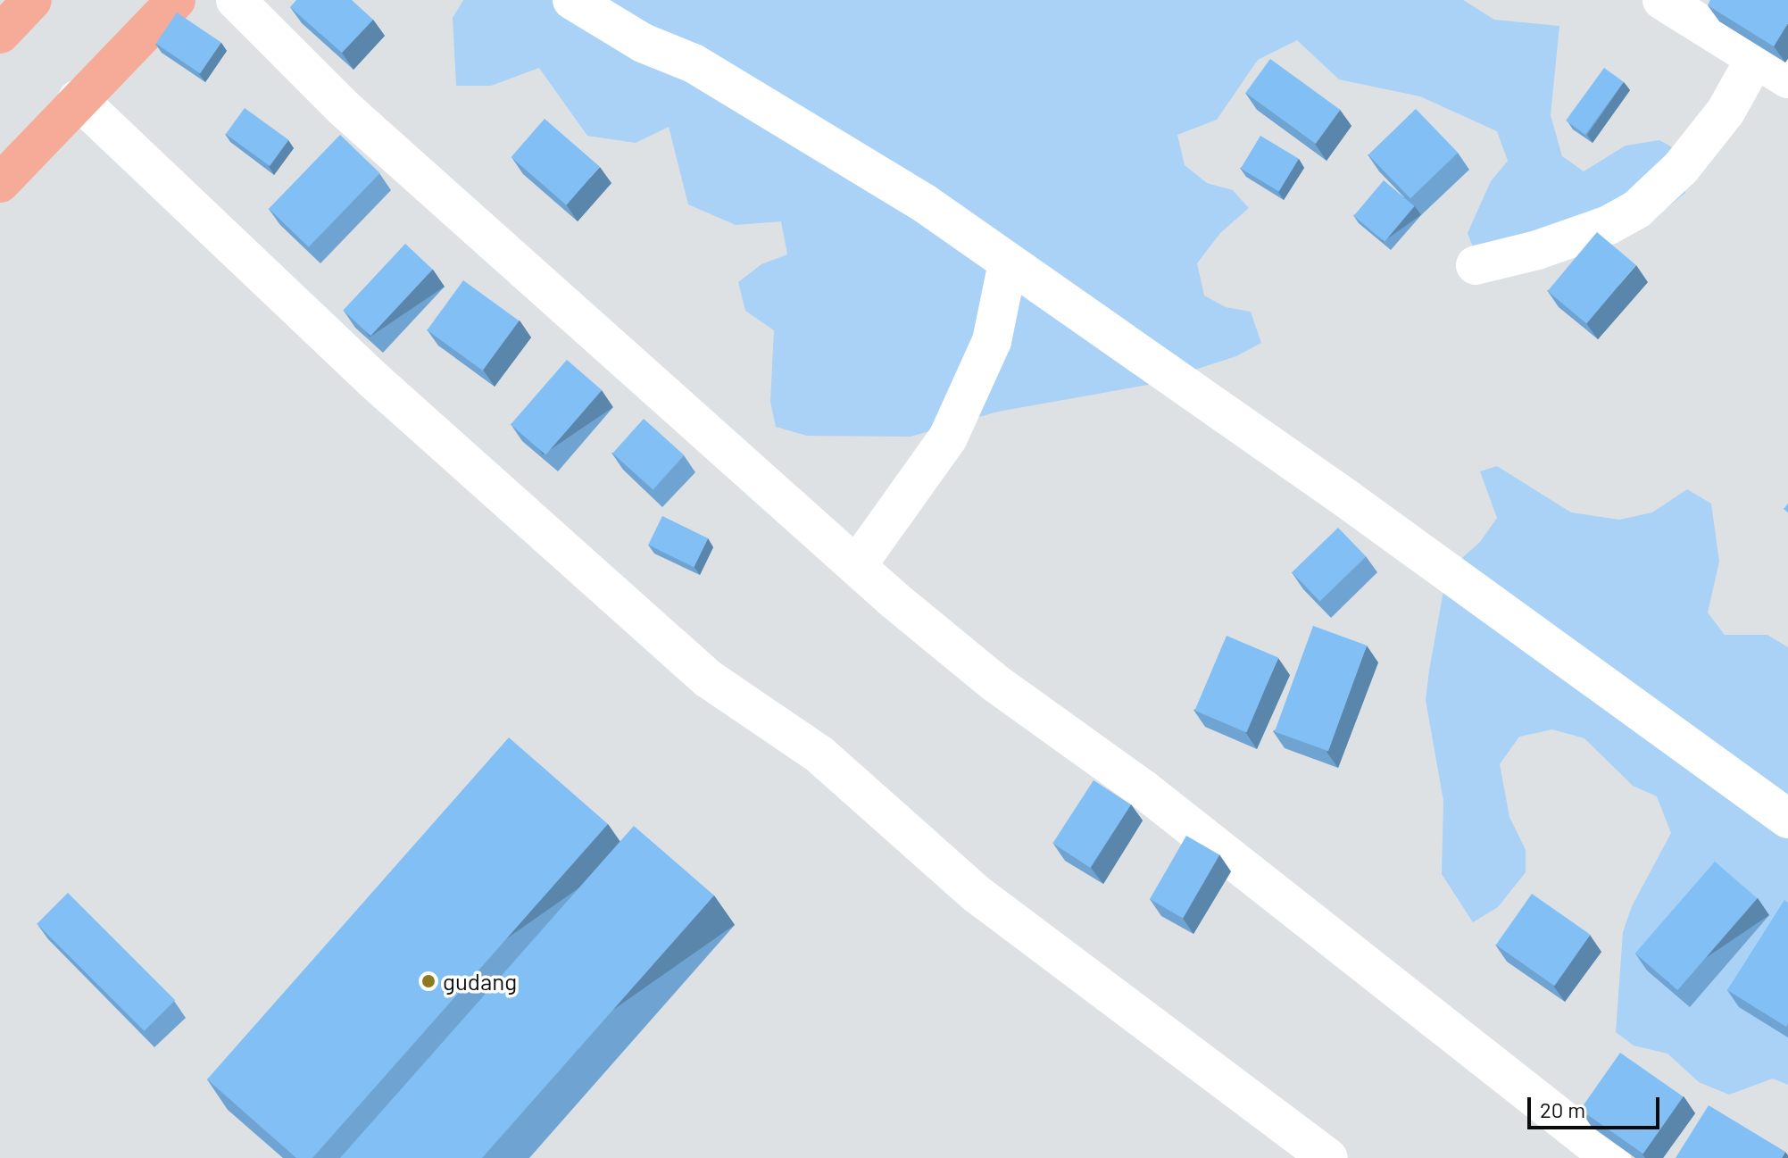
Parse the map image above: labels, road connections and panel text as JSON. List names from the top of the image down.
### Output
{
  "places": ["gudang"],
  "scale_bar": "20 m"
}
